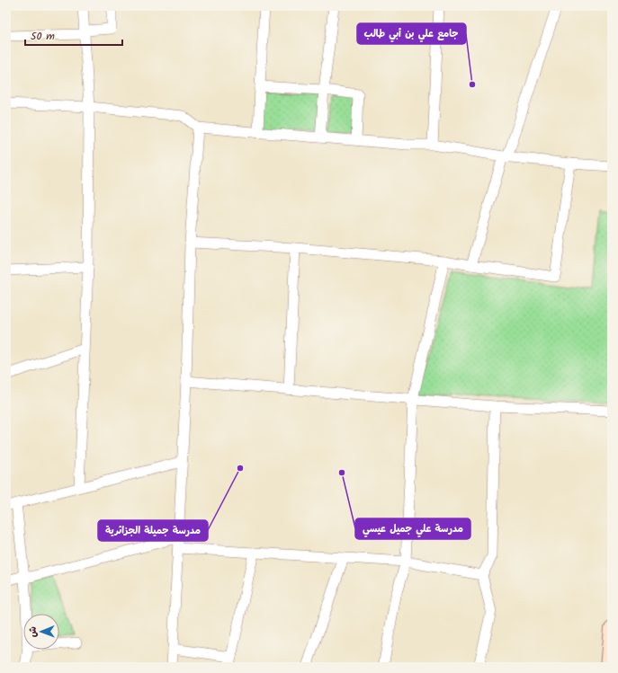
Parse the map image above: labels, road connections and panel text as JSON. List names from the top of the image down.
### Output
{
  "places": ["جامع علي بن أبي طالب", "مدرسة جميلة الجزائرية", "مدرسة علي جميل عيسي"],
  "scale_bar": "50 m",
  "north": "left"
}
